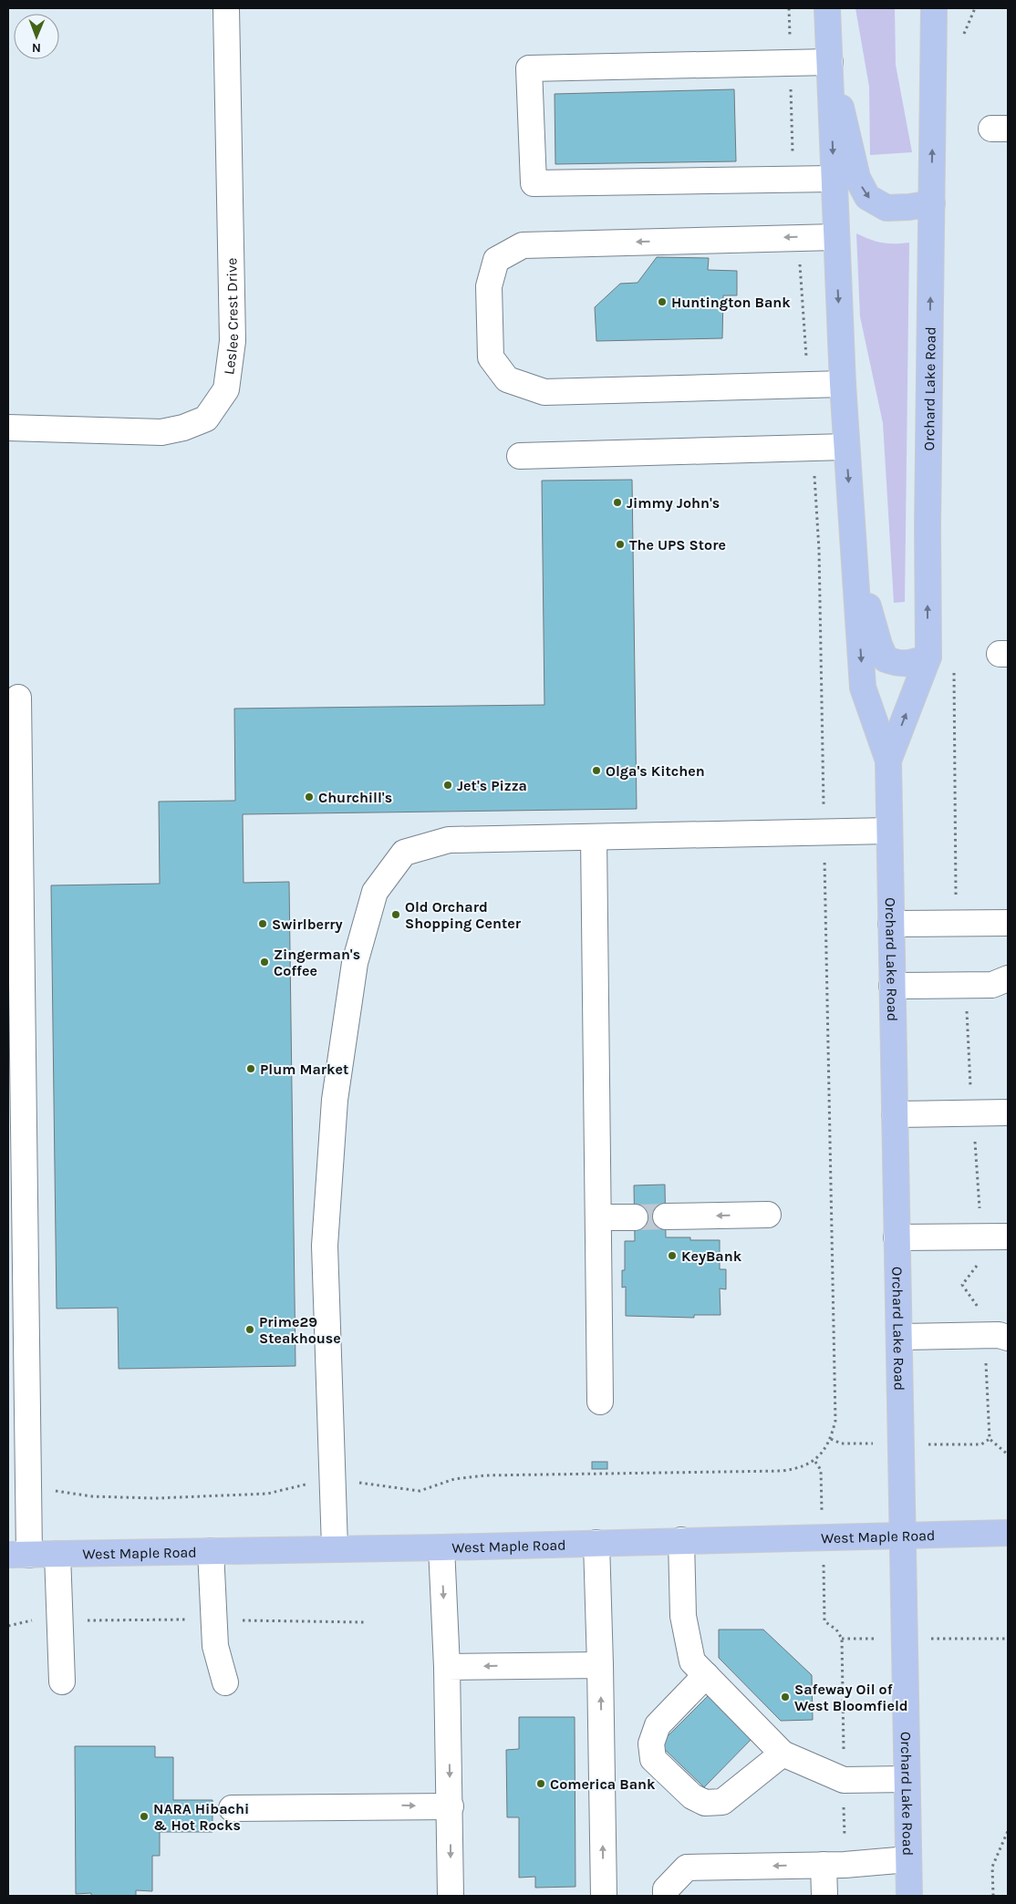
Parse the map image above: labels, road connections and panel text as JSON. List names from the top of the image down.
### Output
{
  "streets": {
    "main road": ["Orchard Lake Road", "West Maple Road"],
    "street": ["Leslee Crest Drive"]
  },
  "crossings": [
    ["Orchard Lake Road", "West Maple Road"]
  ],
  "places": [
    "Huntington Bank",
    "Jimmy John's",
    "The UPS Store",
    "Olga's Kitchen",
    "Jet's Pizza",
    "Churchill's",
    "Old Orchard Shopping Center",
    "Swirlberry",
    "Zingerman's Coffee",
    "Plum Market",
    "KeyBank",
    "Prime29 Steakhouse",
    "Safeway Oil of West Bloomfield",
    "Comerica Bank",
    "NARA Hibachi & Hot Rocks"
  ],
  "north": "bottom"
}
